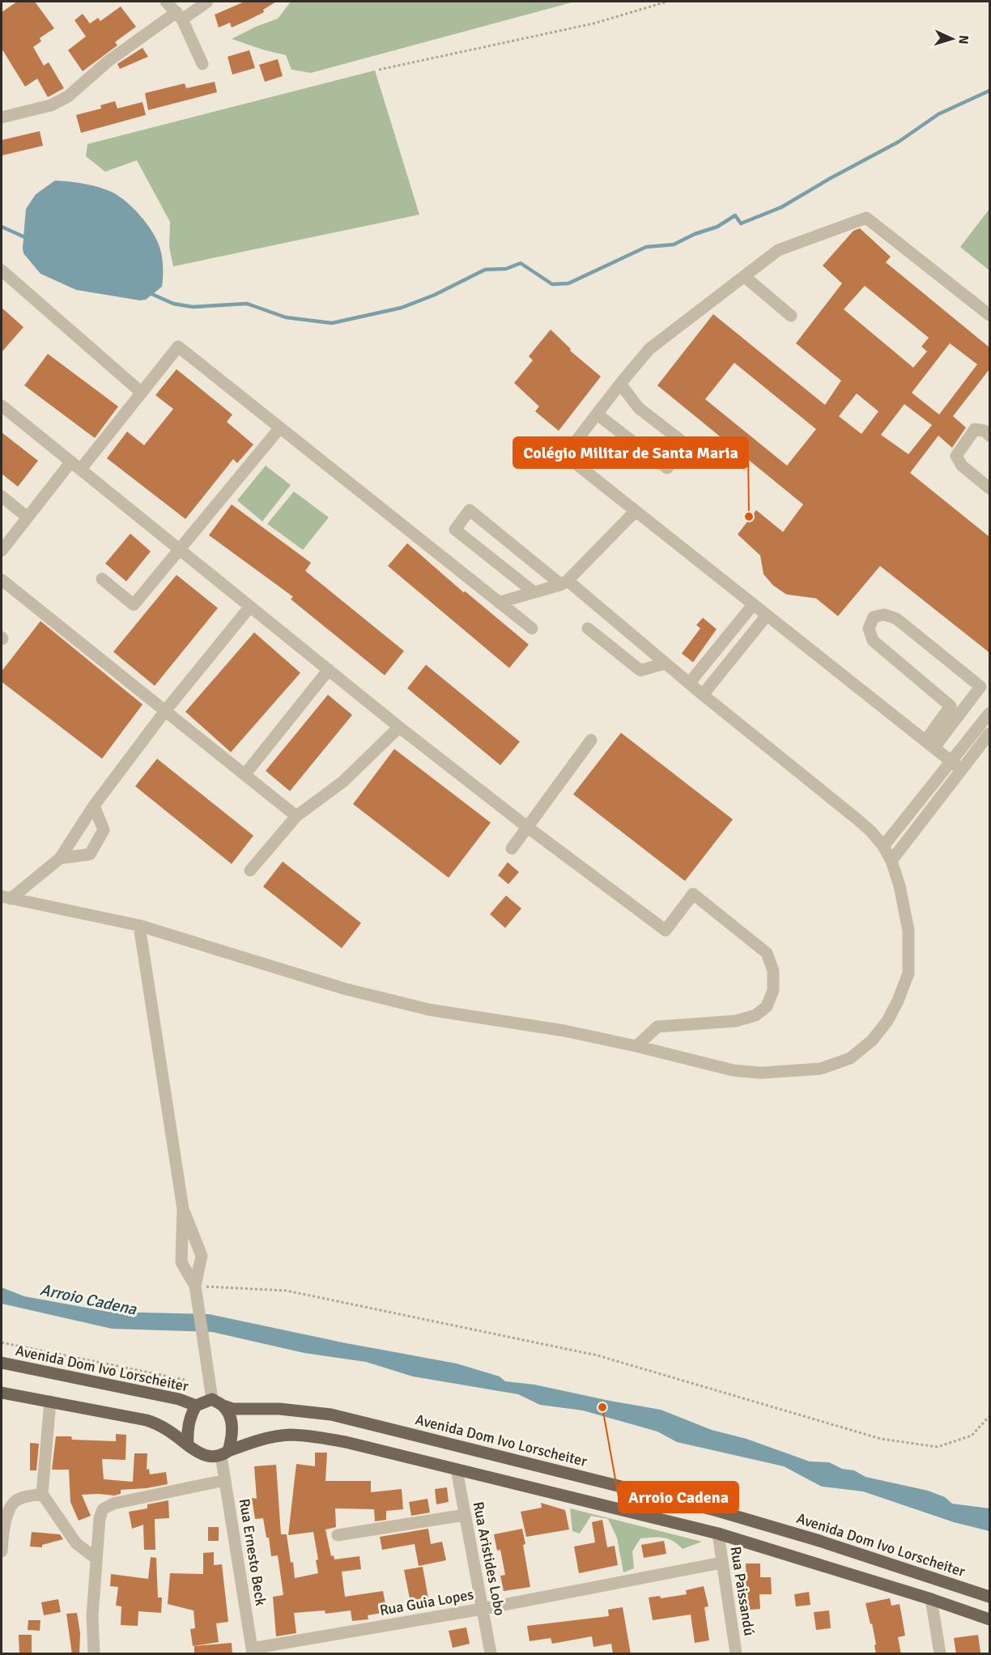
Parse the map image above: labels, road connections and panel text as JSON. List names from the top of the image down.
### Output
{
  "streets": {
    "main road": ["Avenida Dom Ivo Lorscheiter"],
    "street": [
      "Rua Ernesto Beck",
      "Rua Aristides Lobo",
      "Rua Paissandú",
      "Rua Guia Lopes"
    ]
  },
  "crossings": [
    ["Avenida Dom Ivo Lorscheiter", "Rua Ernesto Beck"],
    ["Rua Ernesto Beck", "Rua Guia Lopes"],
    ["Rua Aristides Lobo", "Rua Guia Lopes"],
    ["Rua Paissandú", "Rua Guia Lopes"]
  ],
  "water": ["Arroio Cadena"],
  "places": ["Colégio Militar de Santa Maria", "Arroio Cadena"],
  "north": "right"
}
